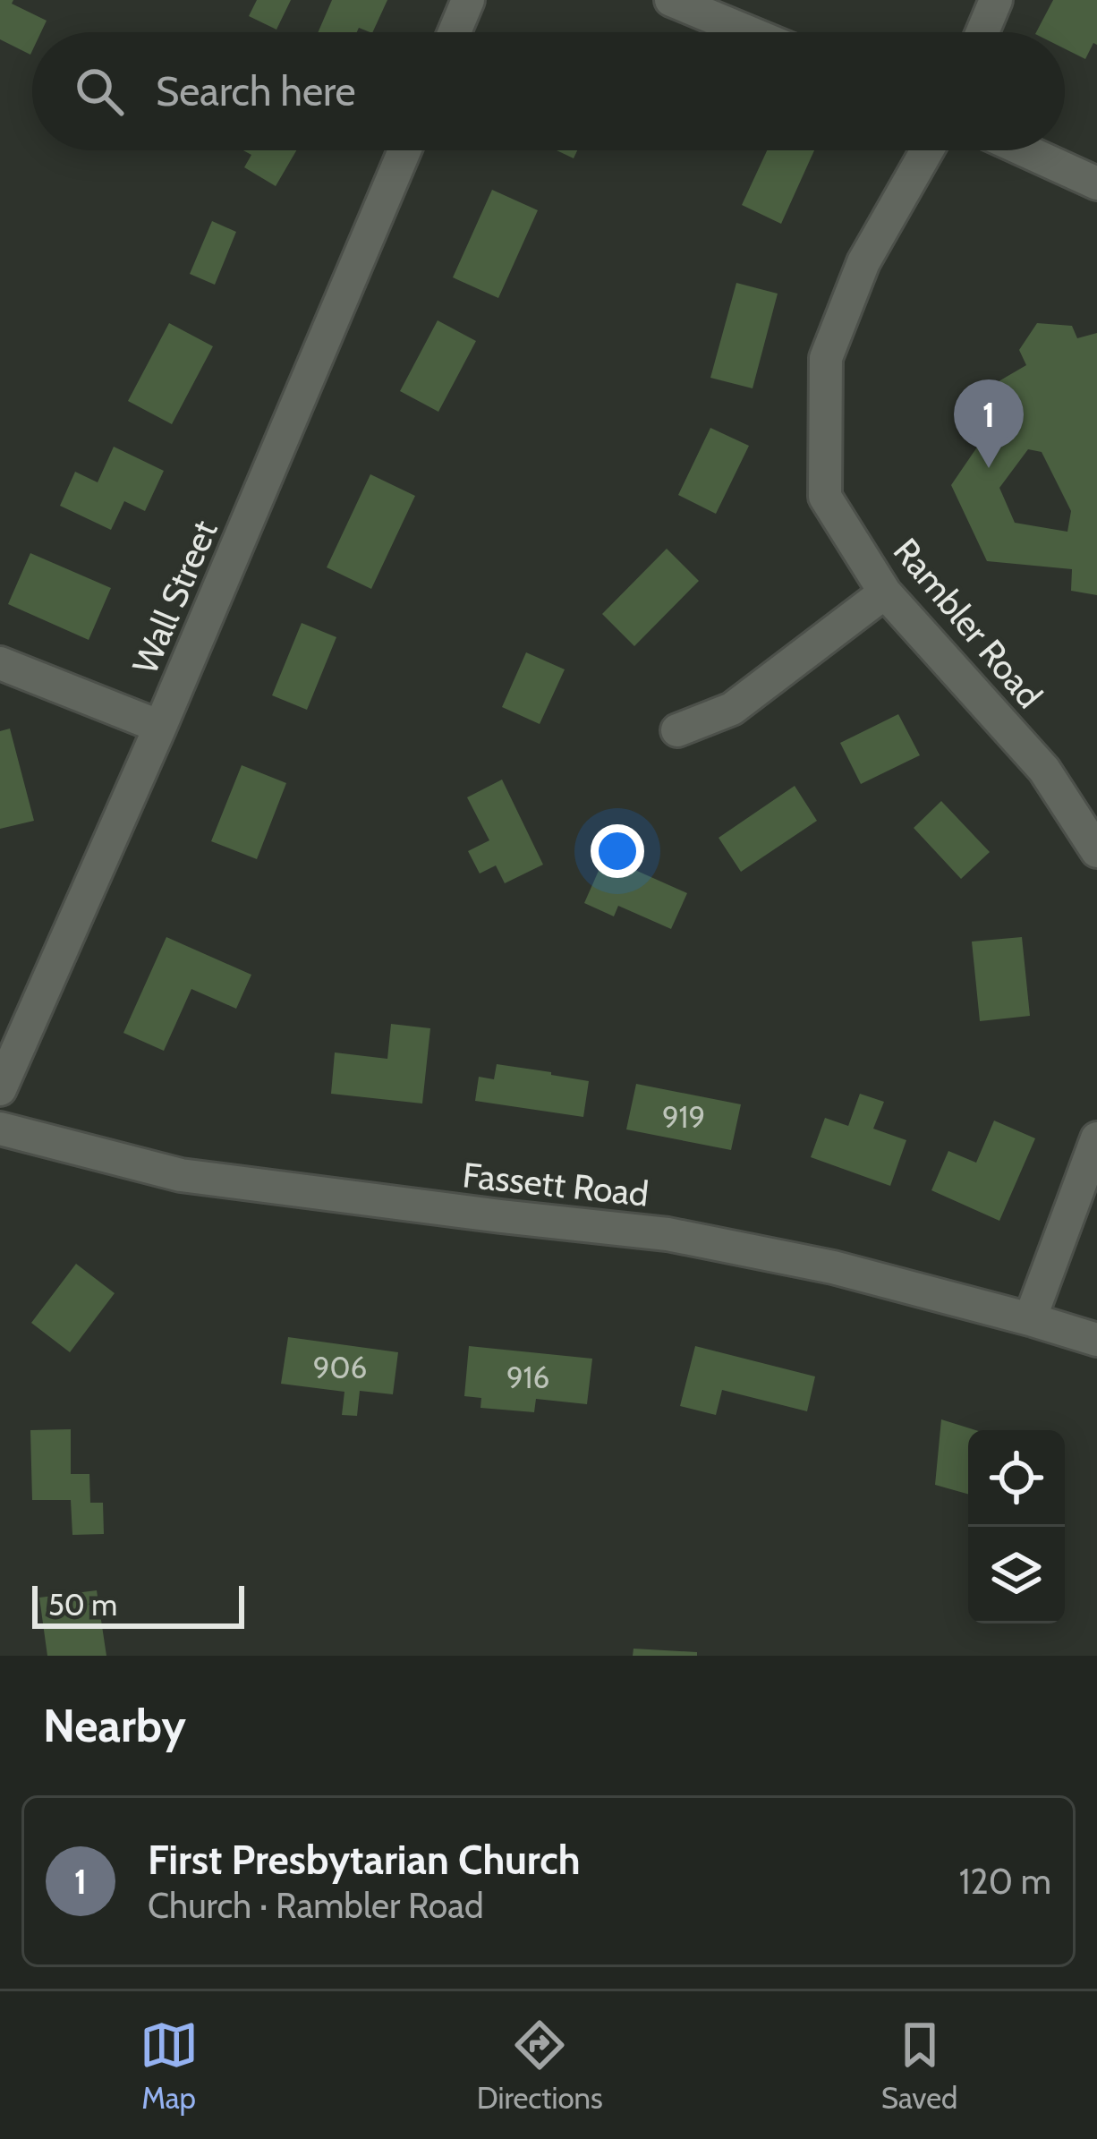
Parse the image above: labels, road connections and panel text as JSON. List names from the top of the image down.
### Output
{
  "streets": {
    "street": ["Wall Street", "Rambler Road", "Fassett Road"]
  },
  "house_numbers": ["919", "906", "916"],
  "scale_bar": "50 m",
  "page": {
    "search": "Search here",
    "pins": "1",
    "scale": "50 m",
    "heading": "Nearby",
    "list": [
      {
        "mark": "1",
        "name": "First Presbytarian Church",
        "note": "Church · Rambler Road",
        "value": "120 m"
      }
    ],
    "nav": ["Map", "Directions", "Saved"]
  }
}
